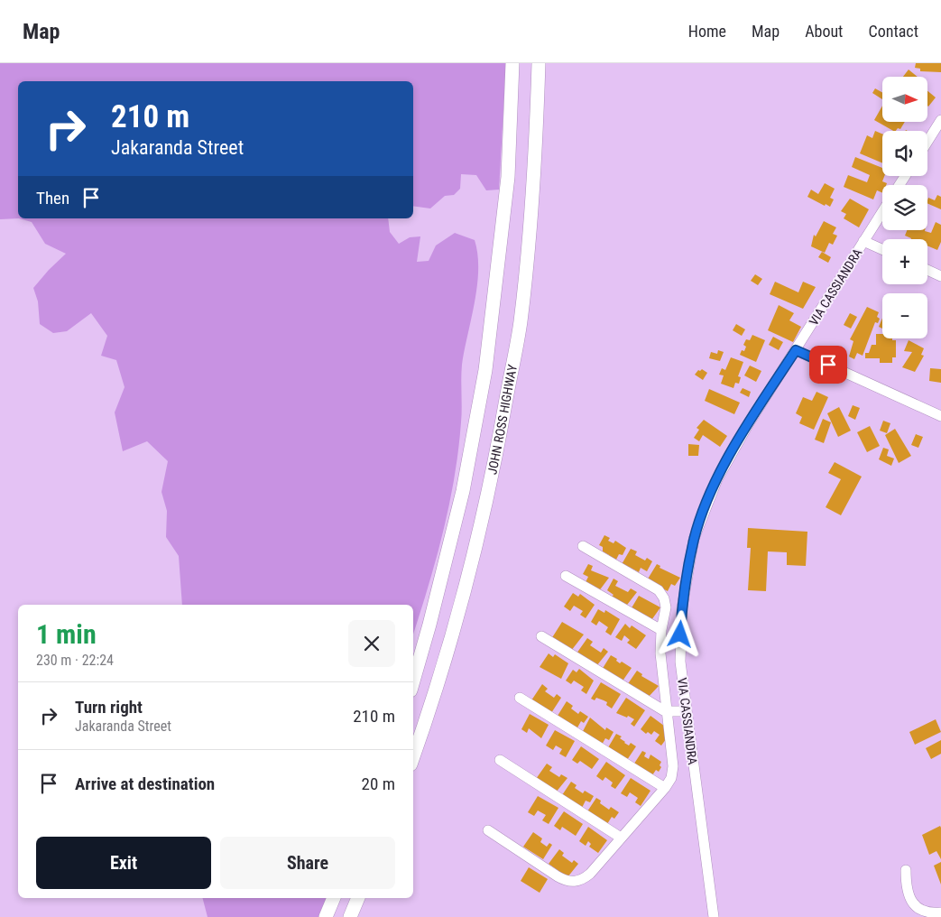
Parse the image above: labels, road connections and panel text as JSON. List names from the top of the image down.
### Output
{
  "streets": {
    "main road": ["JOHN ROSS HIGHWAY"],
    "street": ["VIA CASSIANDRA"]
  },
  "north": "right",
  "page": {
    "header": "Map",
    "nav": [
      "Home",
      "Map",
      "About",
      "Contact"
    ],
    "map_buttons": ["+", "−"],
    "turn": ["210 m", "Jakaranda Street"],
    "then": "Then",
    "heading": ["1 min", "230 m · 22:24"],
    "list": [
      {
        "name": "Turn right",
        "note": "Jakaranda Street",
        "value": "210 m"
      },
      {
        "name": "Arrive at destination",
        "value": "20 m"
      }
    ],
    "buttons": ["Exit", "Share"]
  }
}
